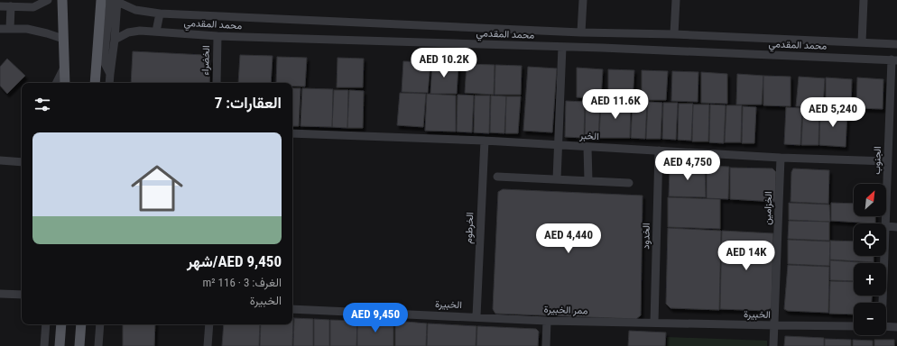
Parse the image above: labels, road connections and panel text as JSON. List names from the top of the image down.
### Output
{
  "streets": {
    "street": [
      "محمد المقدمي",
      "الخضراء",
      "الخبر",
      "الجنوب",
      "الخزامين",
      "الخرطوم",
      "الخدود",
      "الخبيرة",
      "ممر الخبيرة"
    ]
  },
  "crossings": [
    ["محمد المقدمي", "الخضراء"],
    ["محمد المقدمي", "الجنوب"],
    ["الخبر", "الجنوب"],
    ["الخبر", "الخزامين"],
    ["الخبر", "الخرطوم"],
    ["الخبر", "الخدود"],
    ["الخزامين", "الخبيرة"],
    ["الخرطوم", "الخبيرة"],
    ["الخرطوم", "ممر الخبيرة"],
    ["الخدود", "الخبيرة"],
    ["الخدود", "ممر الخبيرة"],
    ["الخبيرة", "ممر الخبيرة"]
  ],
  "north": "top right",
  "page": {
    "price": [
      "AED 10.2K",
      "AED 11.6K",
      "AED 5,240",
      "AED 4,750",
      "AED 4,440",
      "AED 14K",
      "AED 9,450"
    ],
    "heading": "العقارات: 7",
    "list": [
      {
        "name": "AED 9,450/شهر",
        "note": "الغرف: 3 · 116 m² · الخبيرة"
      }
    ],
    "map_buttons": ["+", "−"]
  }
}
